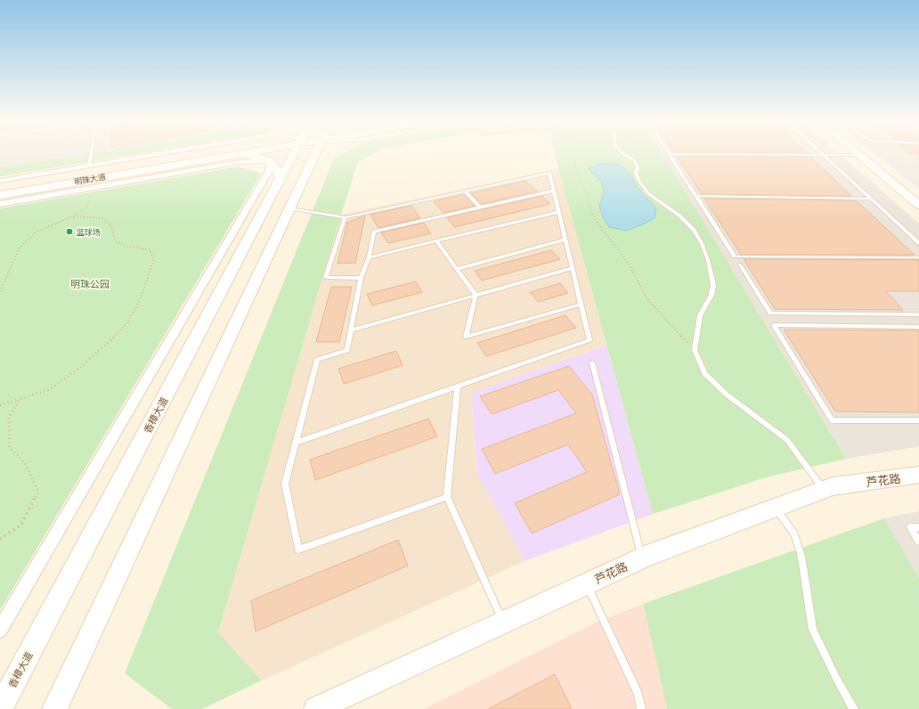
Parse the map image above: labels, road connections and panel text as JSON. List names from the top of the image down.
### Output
{
  "streets": {
    "main road": ["明珠大道", "香樟大道", "芦花路"]
  },
  "parks": ["明珠公园"],
  "places": ["篮球场"]
}
